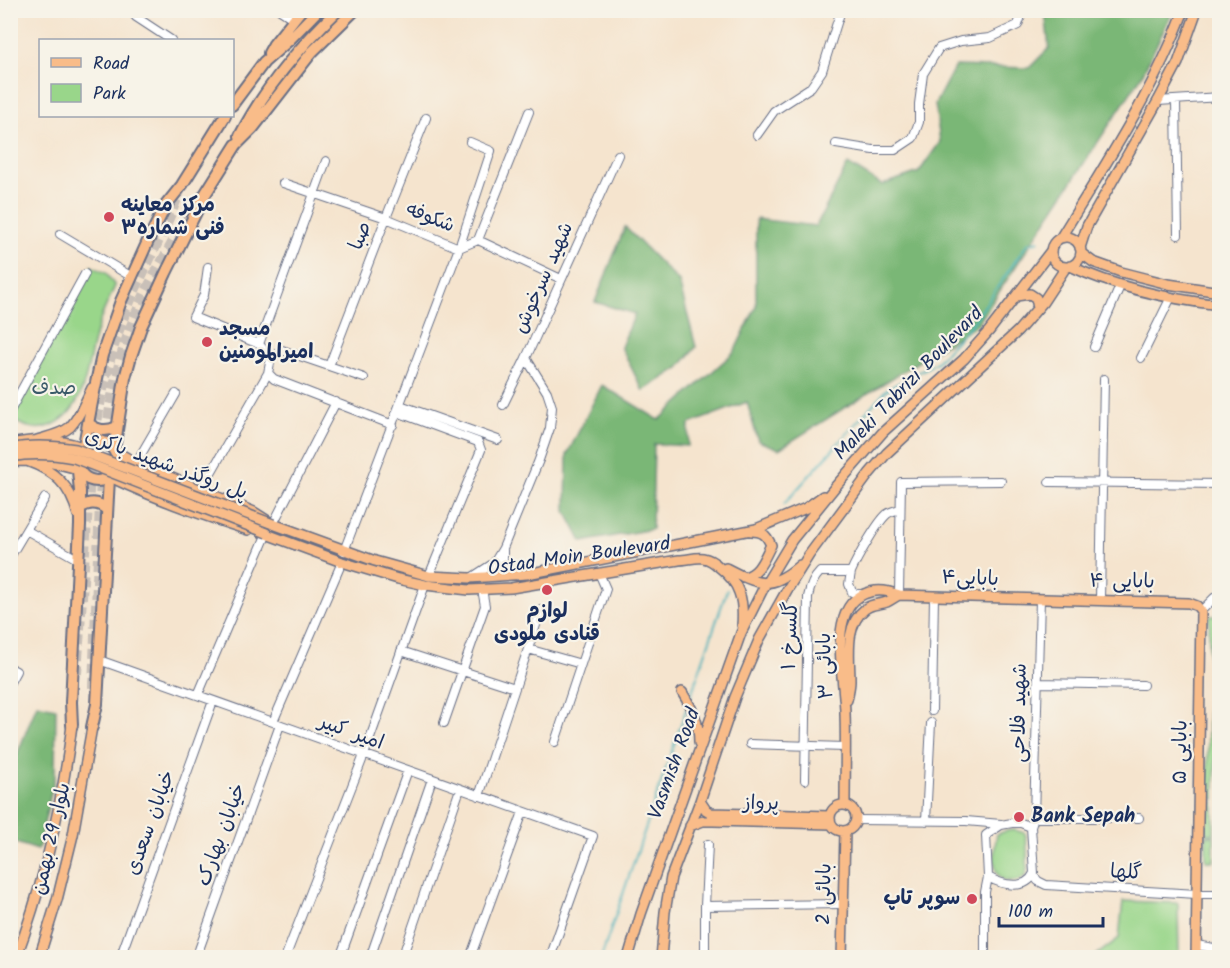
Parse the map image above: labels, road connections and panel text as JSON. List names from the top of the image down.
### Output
{
  "streets": {
    "main road": [
      "Maleki Tabrizi Boulevard",
      "پل روگذر شهید باکری",
      "Ostad Moin Boulevard",
      "بابایی۴",
      "بابایی ۴",
      "بابائی ۳",
      "۵ بابایی",
      "Vasmish Road",
      "پرواز",
      "بلوار 29 بهمن",
      "بابائی 2"
    ],
    "street": [
      "شکوفه",
      "صبا",
      "شهید سرخوش",
      "گلسرخ ۱",
      "شهید فلاحی",
      "امیر کبیر",
      "خیابان سعدی",
      "خیابان بهارک",
      "گلها"
    ]
  },
  "crossings": [
    ["شکوفه", "صبا"],
    ["شکوفه", "شهید سرخوش"],
    ["شهید سرخوش", "Ostad Moin Boulevard"],
    ["Maleki Tabrizi Boulevard", "Ostad Moin Boulevard"],
    ["Maleki Tabrizi Boulevard", "Vasmish Road"],
    ["پل روگذر شهید باکری", "Ostad Moin Boulevard"],
    ["Ostad Moin Boulevard", "خیابان بهارک"],
    ["بابایی۴", "بابایی ۴"],
    ["بابایی۴", "بابائی ۳"],
    ["بابایی۴", "شهید فلاحی"],
    ["بابایی ۴", "شهید فلاحی"],
    ["بابایی ۴", "۵ بابایی"],
    ["بابائی ۳", "پرواز"],
    ["بابائی ۳", "بابائی 2"],
    ["شهید فلاحی", "گلها"],
    ["امیر کبیر", "خیابان سعدی"],
    ["امیر کبیر", "خیابان بهارک"],
    ["۵ بابایی", "گلها"],
    ["Vasmish Road", "پرواز"],
    ["پرواز", "بابائی 2"]
  ],
  "parks": ["صدف"],
  "places": [
    "مرکز معاینه فنی شماره۳",
    "مسجد امیرالمومنین",
    "لوازم قنادی ملودی",
    "Bank Sepah",
    "سوپر تاپ"
  ],
  "legend": ["Road", "Park"],
  "scale_bar": "100 m"
}
